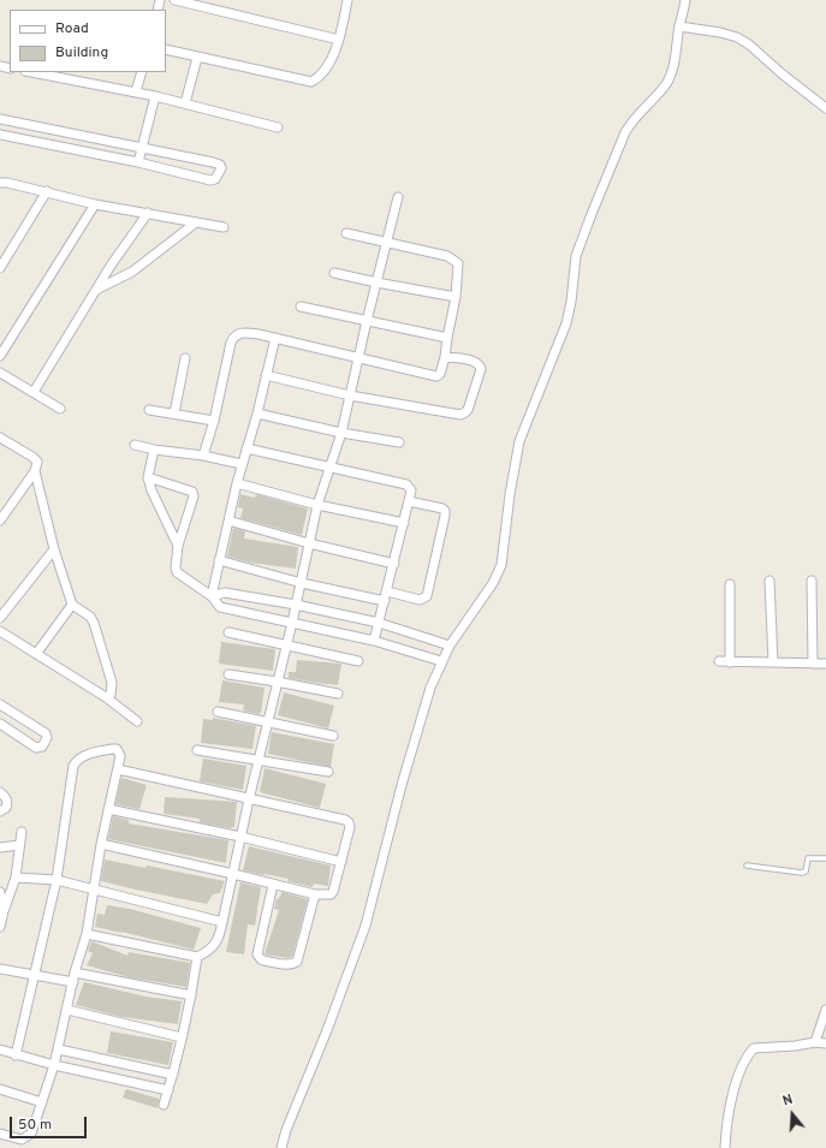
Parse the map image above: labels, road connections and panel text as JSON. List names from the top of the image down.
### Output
{
  "legend": ["Road", "Building"],
  "scale_bar": "50 m",
  "north": "top"
}
